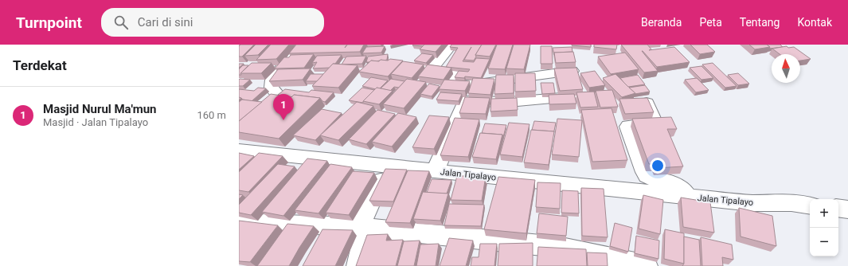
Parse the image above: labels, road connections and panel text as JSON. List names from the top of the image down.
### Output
{
  "streets": {
    "street": ["Jalan Tipalayo"]
  },
  "north": "top",
  "page": {
    "header": "Turnpoint",
    "search": "Cari di sini",
    "nav": [
      "Beranda",
      "Peta",
      "Tentang",
      "Kontak"
    ],
    "heading": "Terdekat",
    "list": [
      {
        "mark": "1",
        "name": "Masjid Nurul Ma'mun",
        "note": "Masjid · Jalan Tipalayo",
        "value": "160 m"
      }
    ],
    "pins": "1",
    "map_buttons": ["+", "−"]
  }
}
